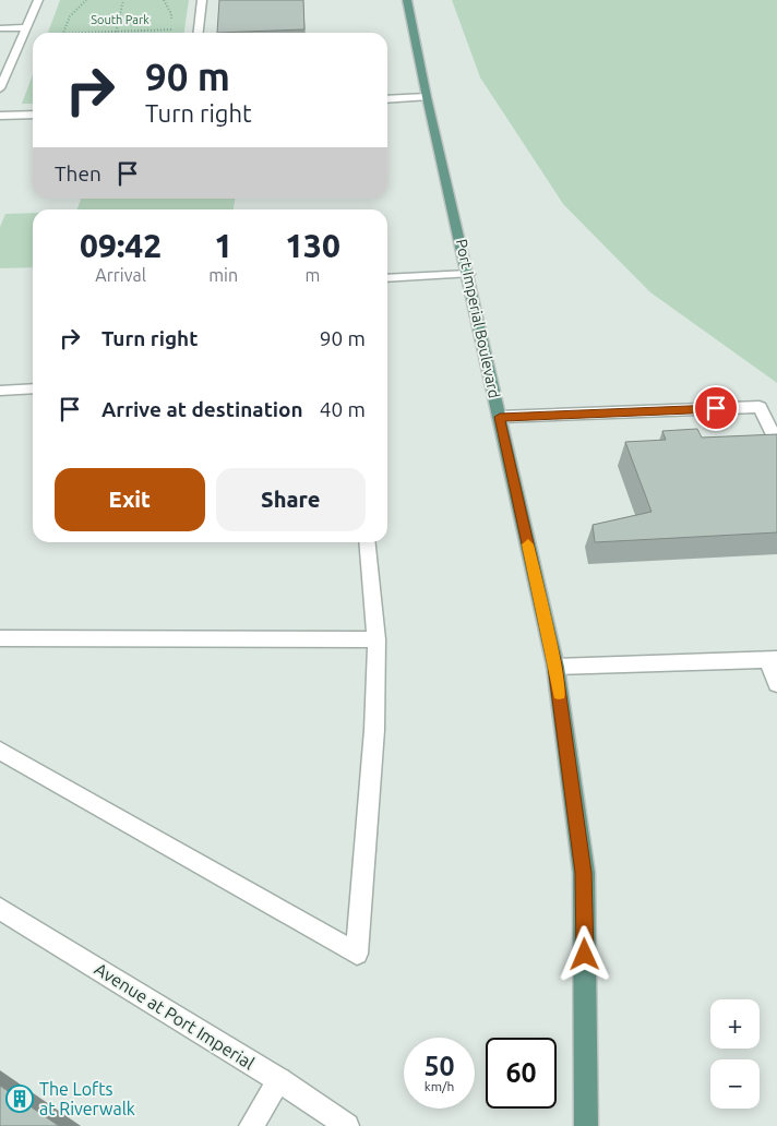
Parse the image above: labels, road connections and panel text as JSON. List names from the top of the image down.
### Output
{
  "streets": {
    "main road": ["Port Imperial Boulevard"],
    "street": ["Avenue at Port Imperial"]
  },
  "parks": ["South Park"],
  "places": {
    "building": ["The Lofts at Riverwalk"]
  },
  "page": {
    "turn": ["90 m", "Turn right"],
    "then": "Then",
    "eta": [
      "09:42",
      "Arrival",
      "1",
      "min",
      "130",
      "m"
    ],
    "list": [
      {
        "name": "Turn right",
        "value": "90 m"
      },
      {
        "name": "Arrive at destination",
        "value": "40 m"
      }
    ],
    "buttons": ["Exit", "Share"],
    "map_buttons": ["+", "−"],
    "speed": "50 km/h",
    "limit": "60"
  }
}
